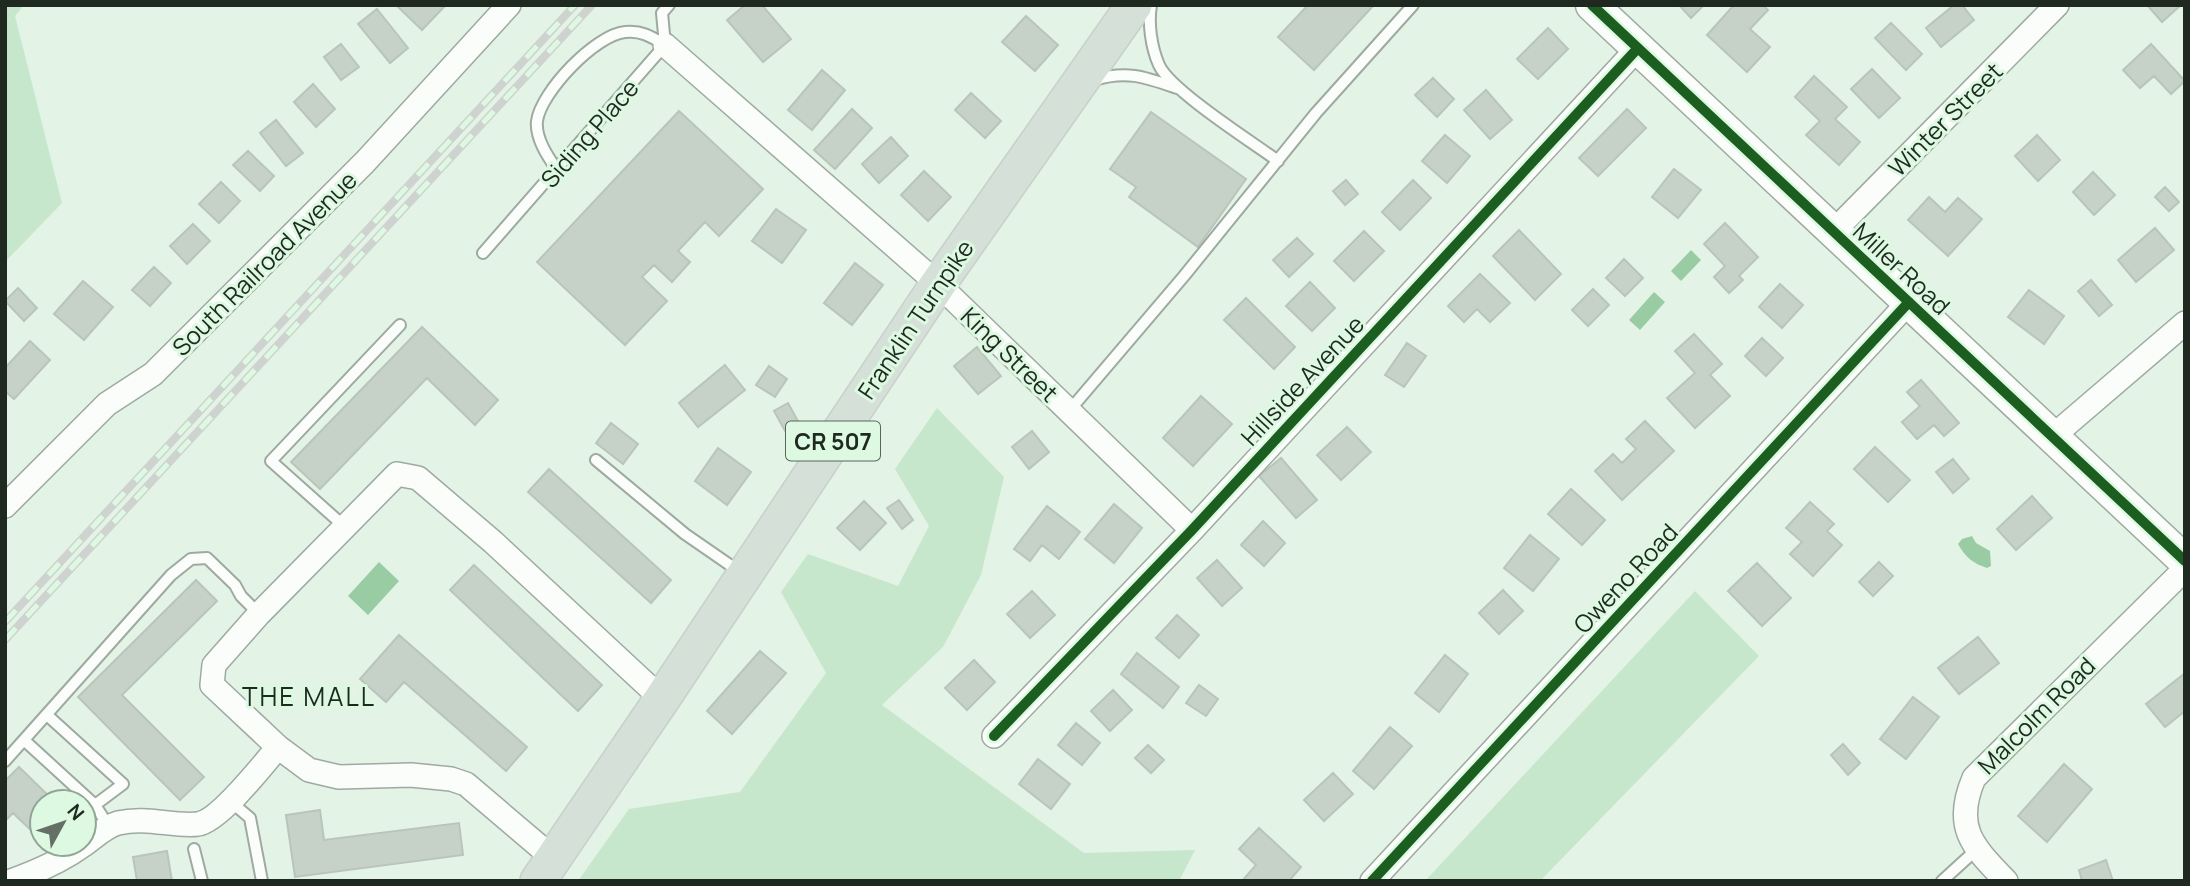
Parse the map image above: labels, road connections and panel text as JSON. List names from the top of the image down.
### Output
{
  "streets": {
    "main road": ["Franklin Turnpike", "CR 507"],
    "street": [
      "Winter Street",
      "South Railroad Avenue",
      "Miller Road",
      "King Street",
      "Hillside Avenue",
      "Oweno Road",
      "Malcolm Road"
    ],
    "lane": ["Siding Place"]
  },
  "crossings": [
    ["Winter Street", "Miller Road"],
    ["Siding Place", "King Street"],
    ["Miller Road", "Hillside Avenue"],
    ["Miller Road", "Oweno Road"],
    ["Franklin Turnpike", "King Street"],
    ["King Street", "Hillside Avenue"]
  ],
  "districts": ["THE MALL"],
  "north": "top right"
}
